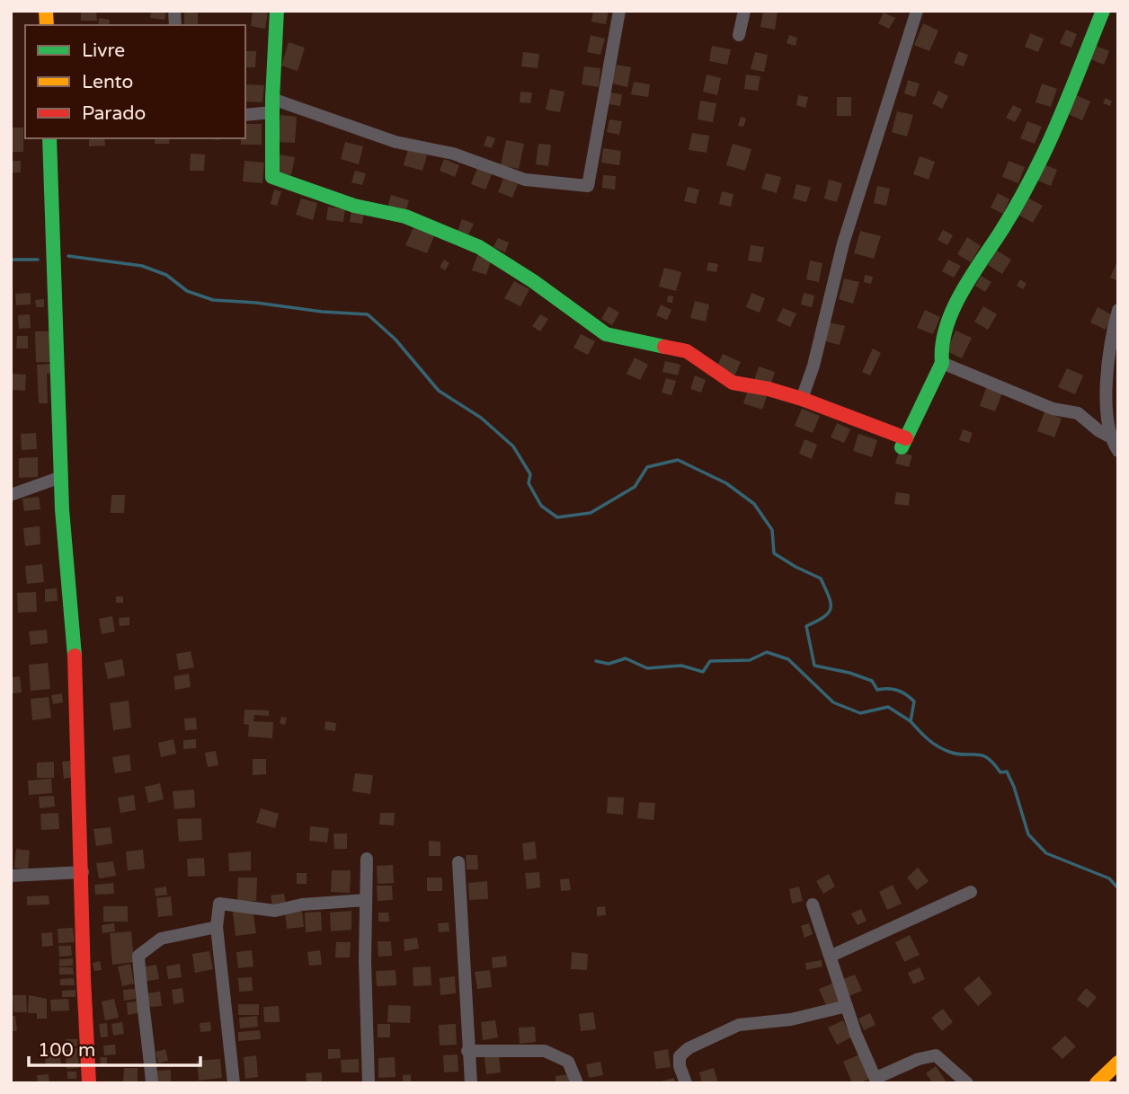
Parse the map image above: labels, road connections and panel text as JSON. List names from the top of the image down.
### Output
{
  "legend": ["Livre", "Lento", "Parado"],
  "scale_bar": "100 m"
}
